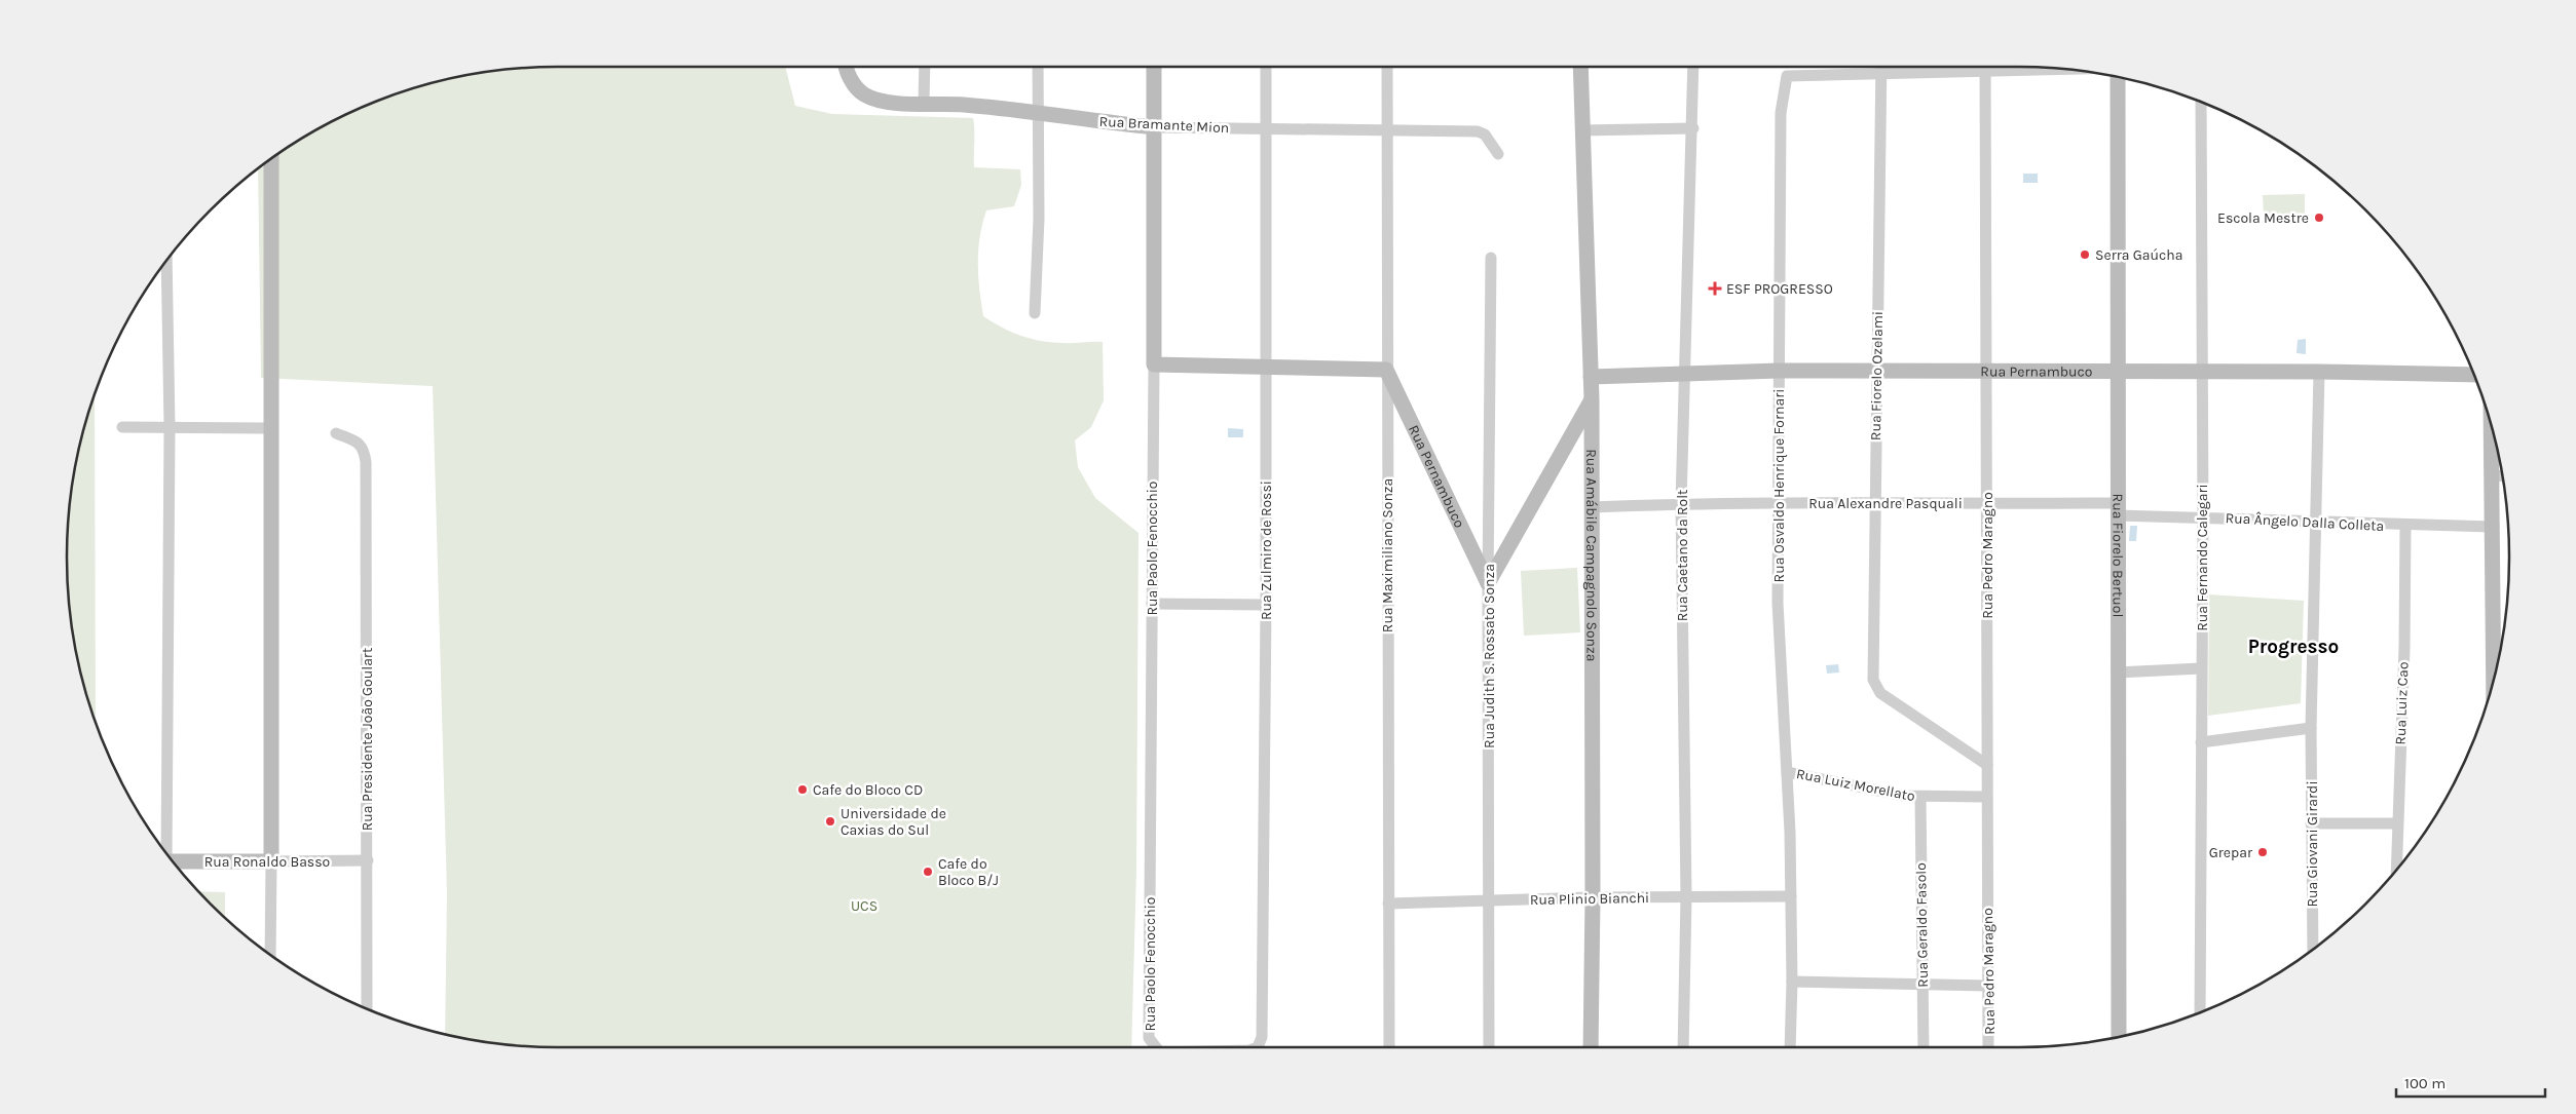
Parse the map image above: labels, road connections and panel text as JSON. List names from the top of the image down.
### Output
{
  "streets": {
    "street": [
      "Rua Bramante Mion",
      "Rua Pernambuco",
      "Rua Fiorelo Ozelami",
      "Rua Osvaldo Henrique Fornari",
      "Rua Alexandre Pasquali",
      "Rua Ângelo Dalla Colleta",
      "Rua Paolo Fenocchio",
      "Rua Zulmiro de Rossi",
      "Rua Maximiliano Sonza",
      "Rua Amábile Campagnolo Sonza",
      "Rua Caetano da Rolt",
      "Rua Pedro Maragno",
      "Rua Fiorelo Bertuol",
      "Rua Fernando Calegari",
      "Rua Judith S. Rossato Sonza",
      "Rua Luiz Cao",
      "Rua Presidente João Goulart",
      "Rua Luiz Morellato",
      "Rua Giovani Girardi",
      "Rua Ronaldo Basso",
      "Rua Plinio Bianchi",
      "Rua Geraldo Fasolo"
    ]
  },
  "crossings": [
    ["Rua Bramante Mion", "Rua Paolo Fenocchio"],
    ["Rua Bramante Mion", "Rua Zulmiro de Rossi"],
    ["Rua Bramante Mion", "Rua Maximiliano Sonza"],
    ["Rua Pernambuco", "Rua Fiorelo Ozelami"],
    ["Rua Pernambuco", "Rua Osvaldo Henrique Fornari"],
    ["Rua Pernambuco", "Rua Maximiliano Sonza"],
    ["Rua Pernambuco", "Rua Amábile Campagnolo Sonza"],
    ["Rua Pernambuco", "Rua Caetano da Rolt"],
    ["Rua Pernambuco", "Rua Pedro Maragno"],
    ["Rua Pernambuco", "Rua Fiorelo Bertuol"],
    ["Rua Pernambuco", "Rua Fernando Calegari"],
    ["Rua Pernambuco", "Rua Judith S. Rossato Sonza"],
    ["Rua Pernambuco", "Rua Giovani Girardi"],
    ["Rua Fiorelo Ozelami", "Rua Osvaldo Henrique Fornari"],
    ["Rua Fiorelo Ozelami", "Rua Alexandre Pasquali"],
    ["Rua Fiorelo Ozelami", "Rua Pedro Maragno"],
    ["Rua Osvaldo Henrique Fornari", "Rua Alexandre Pasquali"],
    ["Rua Osvaldo Henrique Fornari", "Rua Luiz Morellato"],
    ["Rua Osvaldo Henrique Fornari", "Rua Plinio Bianchi"],
    ["Rua Alexandre Pasquali", "Rua Ângelo Dalla Colleta"],
    ["Rua Alexandre Pasquali", "Rua Amábile Campagnolo Sonza"],
    ["Rua Alexandre Pasquali", "Rua Caetano da Rolt"],
    ["Rua Alexandre Pasquali", "Rua Pedro Maragno"],
    ["Rua Alexandre Pasquali", "Rua Fiorelo Bertuol"],
    ["Rua Ângelo Dalla Colleta", "Rua Fiorelo Bertuol"],
    ["Rua Ângelo Dalla Colleta", "Rua Fernando Calegari"],
    ["Rua Ângelo Dalla Colleta", "Rua Luiz Cao"],
    ["Rua Ângelo Dalla Colleta", "Rua Giovani Girardi"],
    ["Rua Paolo Fenocchio", "Rua Zulmiro de Rossi"],
    ["Rua Maximiliano Sonza", "Rua Plinio Bianchi"],
    ["Rua Amábile Campagnolo Sonza", "Rua Plinio Bianchi"],
    ["Rua Caetano da Rolt", "Rua Plinio Bianchi"],
    ["Rua Pedro Maragno", "Rua Luiz Morellato"],
    ["Rua Judith S. Rossato Sonza", "Rua Plinio Bianchi"],
    ["Rua Presidente João Goulart", "Rua Ronaldo Basso"],
    ["Rua Luiz Morellato", "Rua Geraldo Fasolo"]
  ],
  "districts": ["Progresso"],
  "parks": ["UCS"],
  "places": {
    "other": [
      "Escola Mestre",
      "Serra Gaúcha",
      "Cafe do Bloco CD",
      "Universidade de Caxias do Sul",
      "Grepar",
      "Cafe do Bloco B/J"
    ],
    "health": ["ESF PROGRESSO"]
  },
  "scale_bar": "100 m"
}
